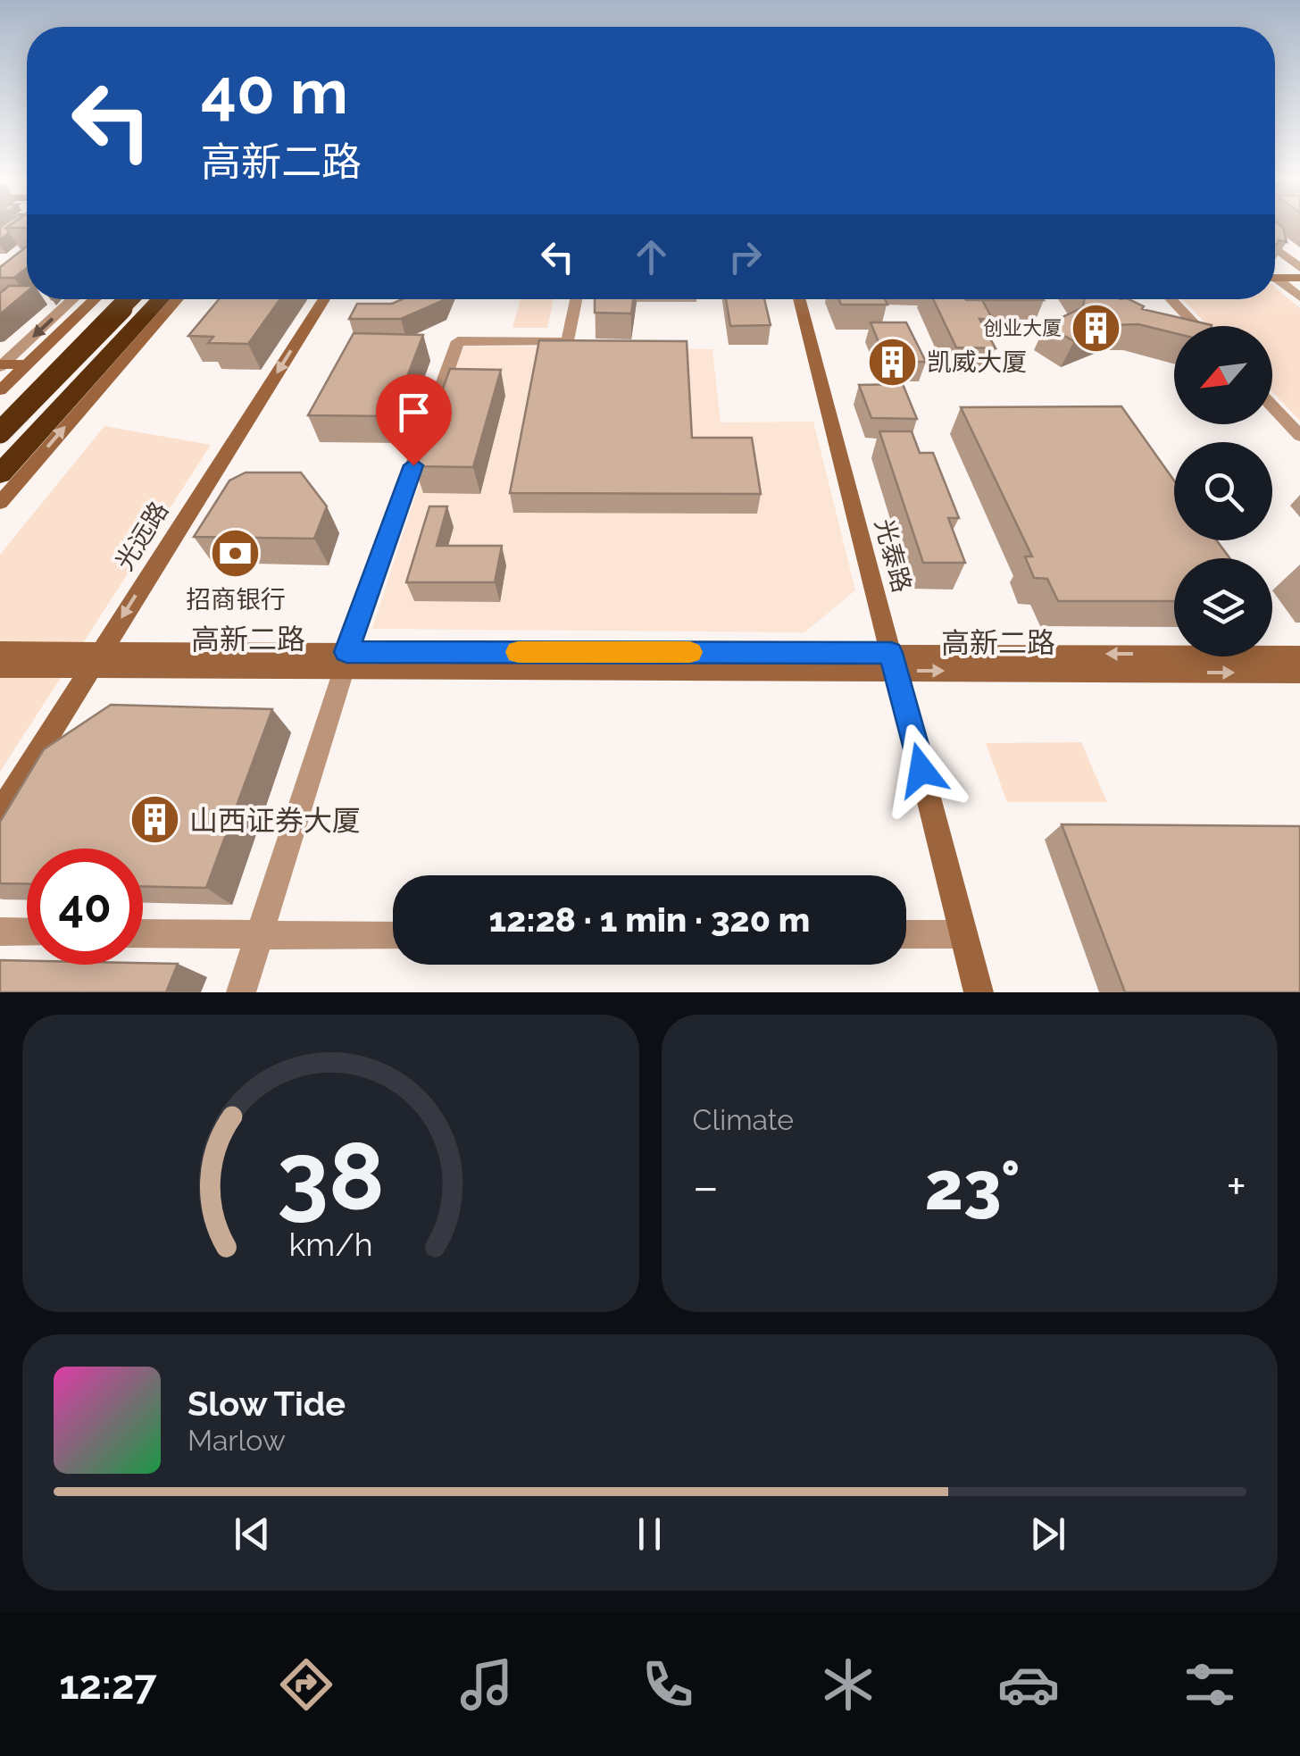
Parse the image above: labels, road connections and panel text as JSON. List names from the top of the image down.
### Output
{
  "streets": {
    "street": ["光远路", "光泰路", "高新二路"]
  },
  "crossings": [
    ["光远路", "高新二路"],
    ["光泰路", "高新二路"]
  ],
  "places": {
    "building": ["创业大厦", "凯威大厦", "山西证券大厦"],
    "bank": ["招商银行"]
  },
  "north": "bottom left",
  "page": {
    "turn": ["40 m", "高新二路"],
    "limit": "40",
    "trip": "12:28 · 1 min · 320 m",
    "tile": "Climate",
    "heat": ["−", "23°", "+"],
    "song": ["Slow Tide", "Marlow"],
    "tabs": "12:27",
    "gauge": ["38", "km/h"]
  }
}
